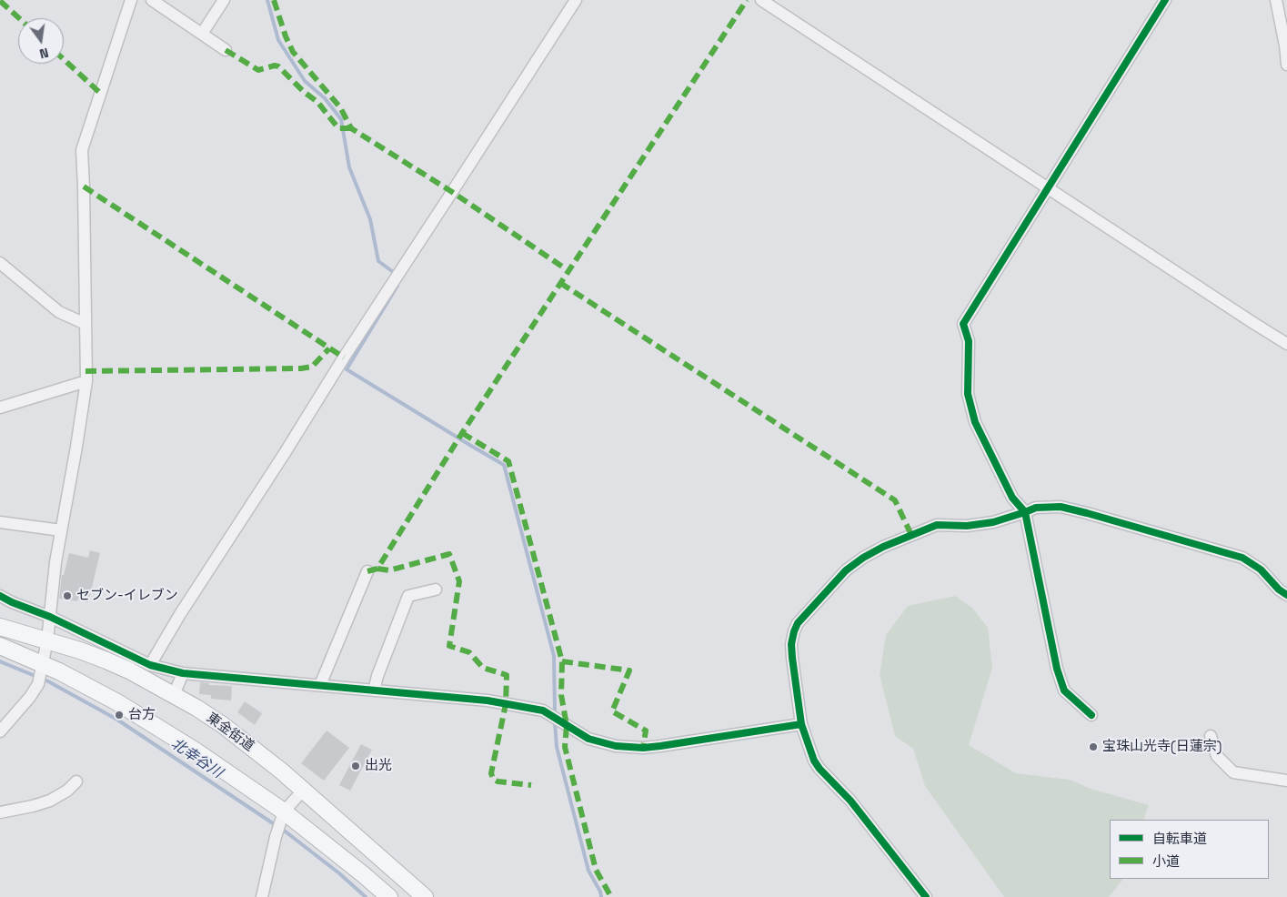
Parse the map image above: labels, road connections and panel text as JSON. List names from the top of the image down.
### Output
{
  "streets": {
    "highway": ["東金街道"]
  },
  "water": ["北幸谷川"],
  "places": [
    "セブン-イレブン",
    "台方",
    "宝珠山光寺(日蓮宗)",
    "出光"
  ],
  "legend": ["自転車道", "小道"],
  "north": "bottom"
}
